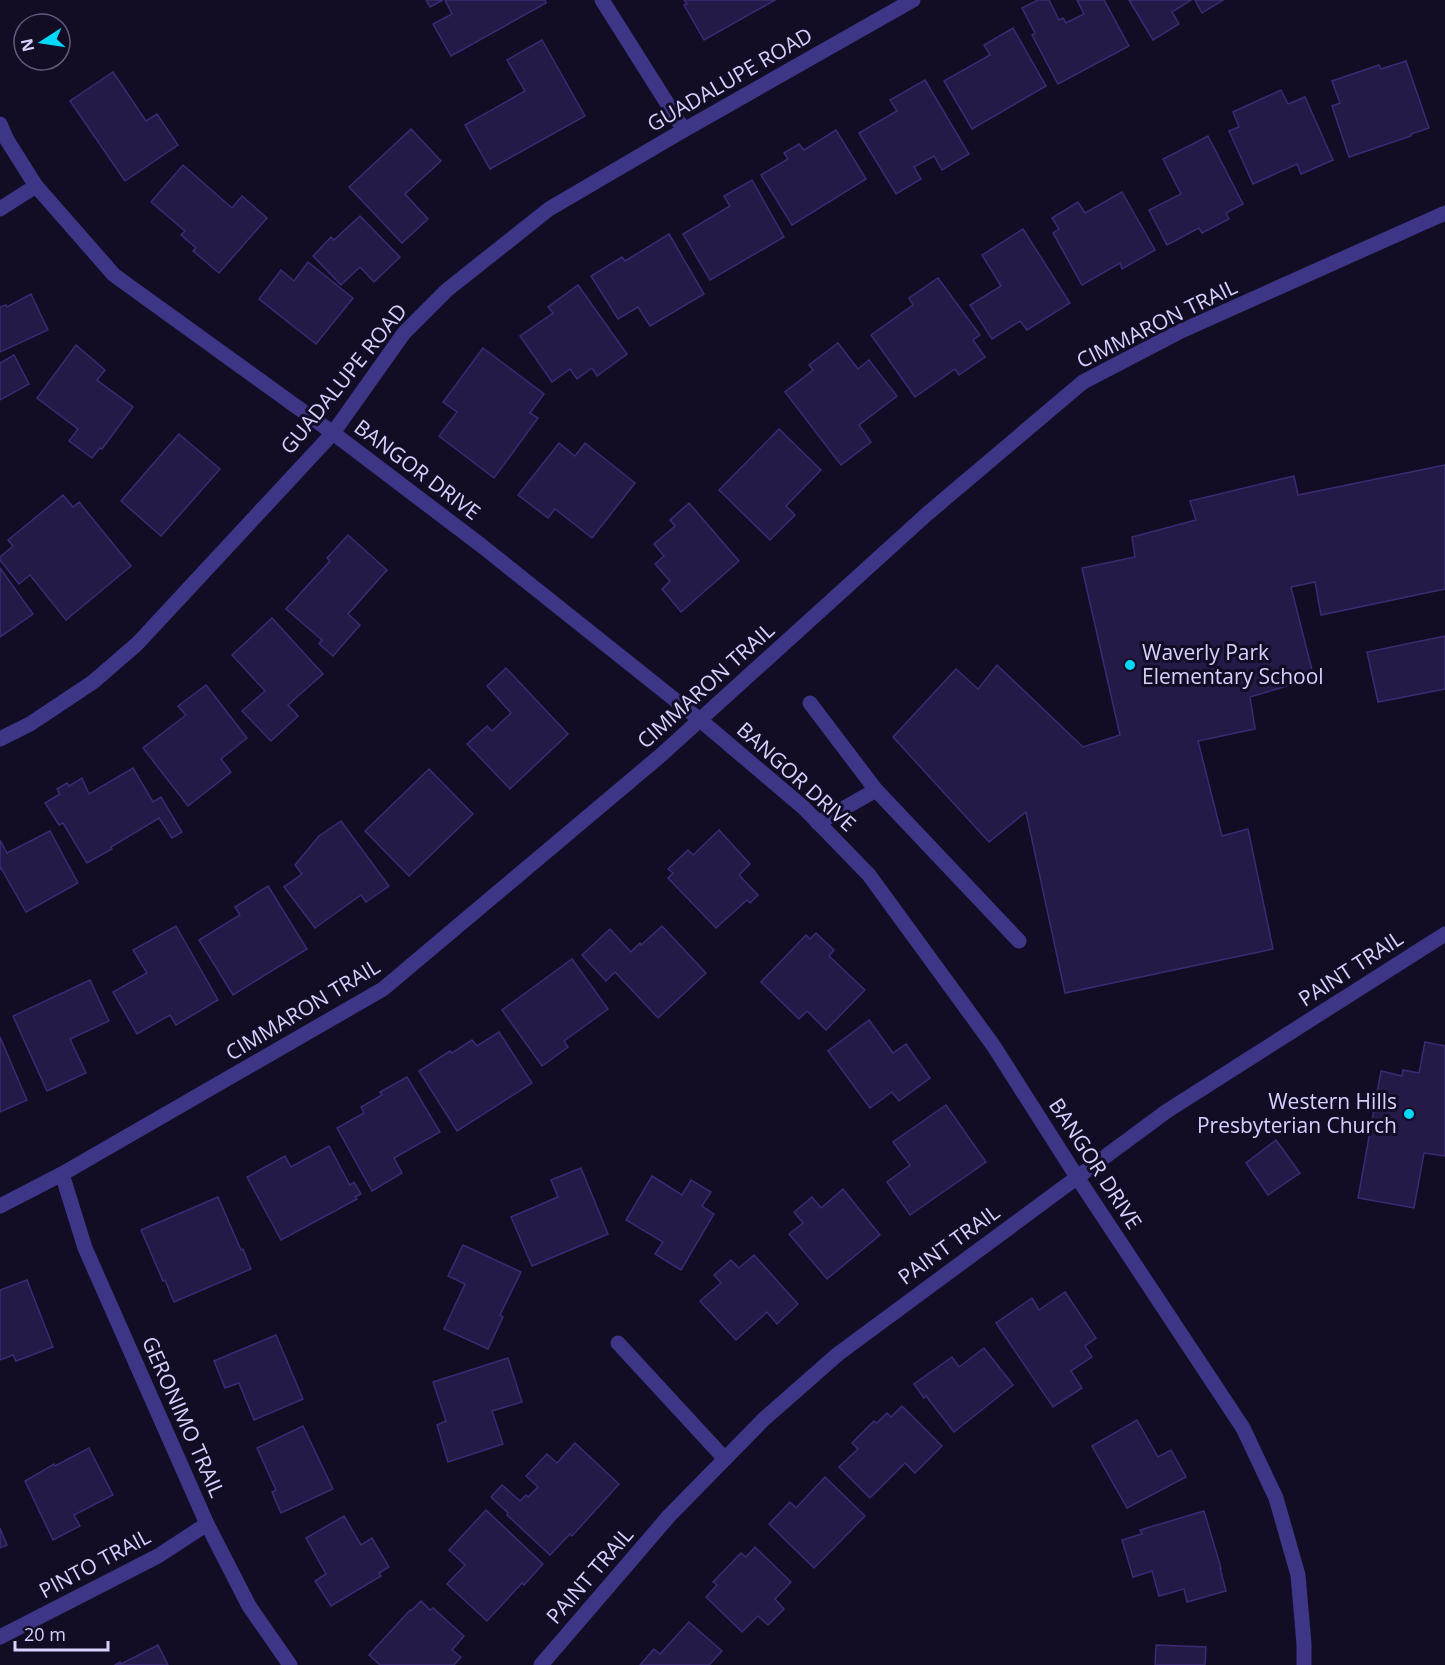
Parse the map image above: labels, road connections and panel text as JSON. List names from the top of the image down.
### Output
{
  "streets": {
    "street": [
      "GUADALUPE ROAD",
      "CIMMARON TRAIL",
      "BANGOR DRIVE",
      "PAINT TRAIL",
      "GERONIMO TRAIL",
      "PINTO TRAIL"
    ]
  },
  "crossings": [
    ["GUADALUPE ROAD", "BANGOR DRIVE"],
    ["CIMMARON TRAIL", "BANGOR DRIVE"],
    ["CIMMARON TRAIL", "GERONIMO TRAIL"],
    ["BANGOR DRIVE", "PAINT TRAIL"],
    ["GERONIMO TRAIL", "PINTO TRAIL"]
  ],
  "places": ["Waverly Park Elementary School", "Western Hills Presbyterian Church"],
  "scale_bar": "20 m",
  "north": "left"
}
